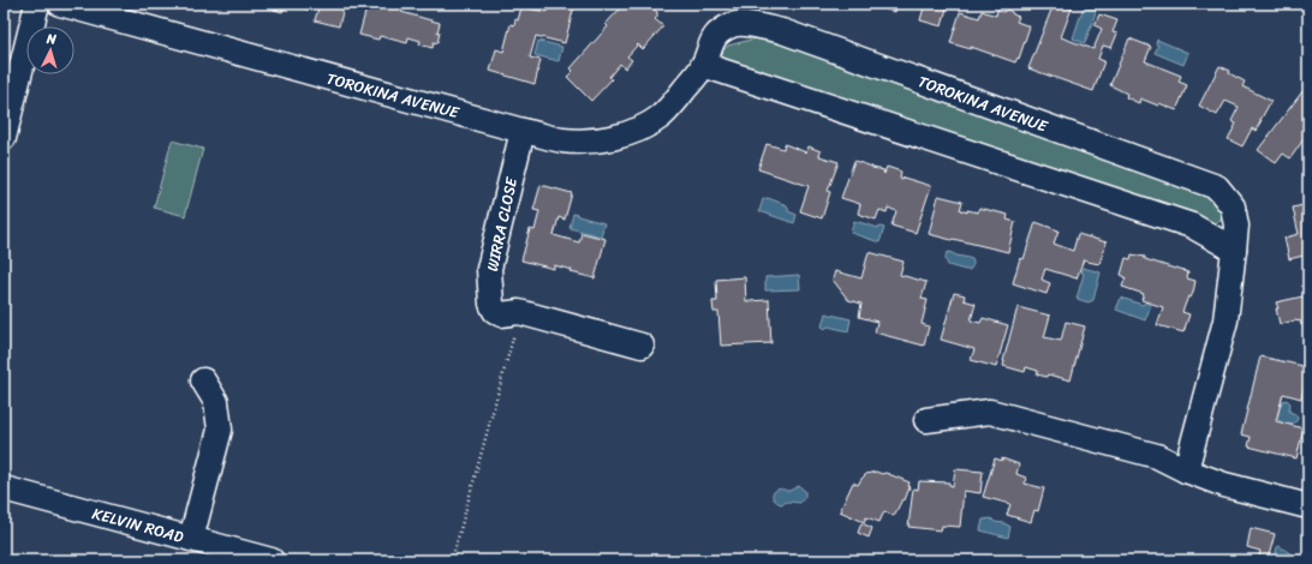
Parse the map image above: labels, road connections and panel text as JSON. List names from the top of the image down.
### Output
{
  "streets": {
    "street": ["TOROKINA AVENUE", "WIRRA CLOSE", "KELVIN ROAD"]
  },
  "crossings": [
    ["TOROKINA AVENUE", "WIRRA CLOSE"]
  ],
  "north": "top"
}
